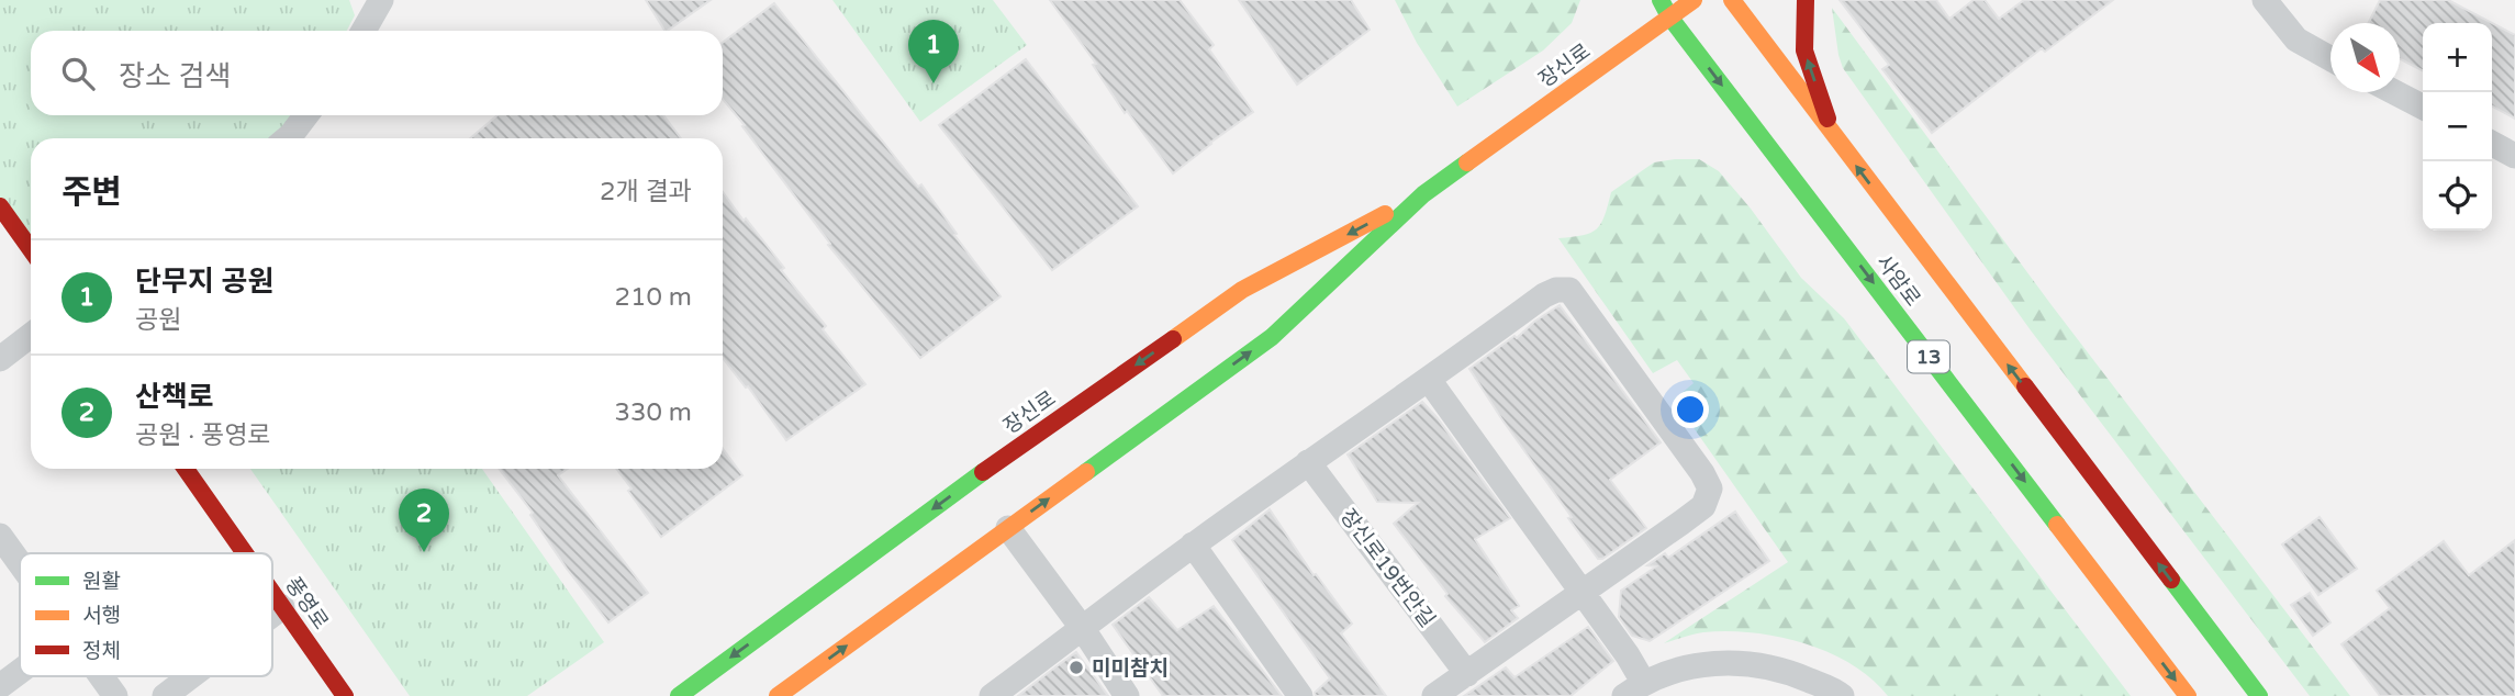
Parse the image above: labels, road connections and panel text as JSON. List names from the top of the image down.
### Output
{
  "streets": {
    "main road": [
      "장신로",
      "사암로",
      "13",
      "풍영로"
    ],
    "street": ["장신로19번안길"]
  },
  "crossings": [
    ["장신로", "사암로"]
  ],
  "places": ["미미참치"],
  "legend": ["원활", "서행", "정체"],
  "north": "bottom right",
  "page": {
    "pins": ["1", "2"],
    "map_buttons": ["+", "−"],
    "search": "장소 검색",
    "heading": ["주변", "2개 결과"],
    "list": [
      {
        "mark": "1",
        "name": "단무지 공원",
        "note": "공원",
        "value": "210 m"
      },
      {
        "mark": "2",
        "name": "산책로",
        "note": "공원 · 풍영로",
        "value": "330 m"
      }
    ]
  }
}
